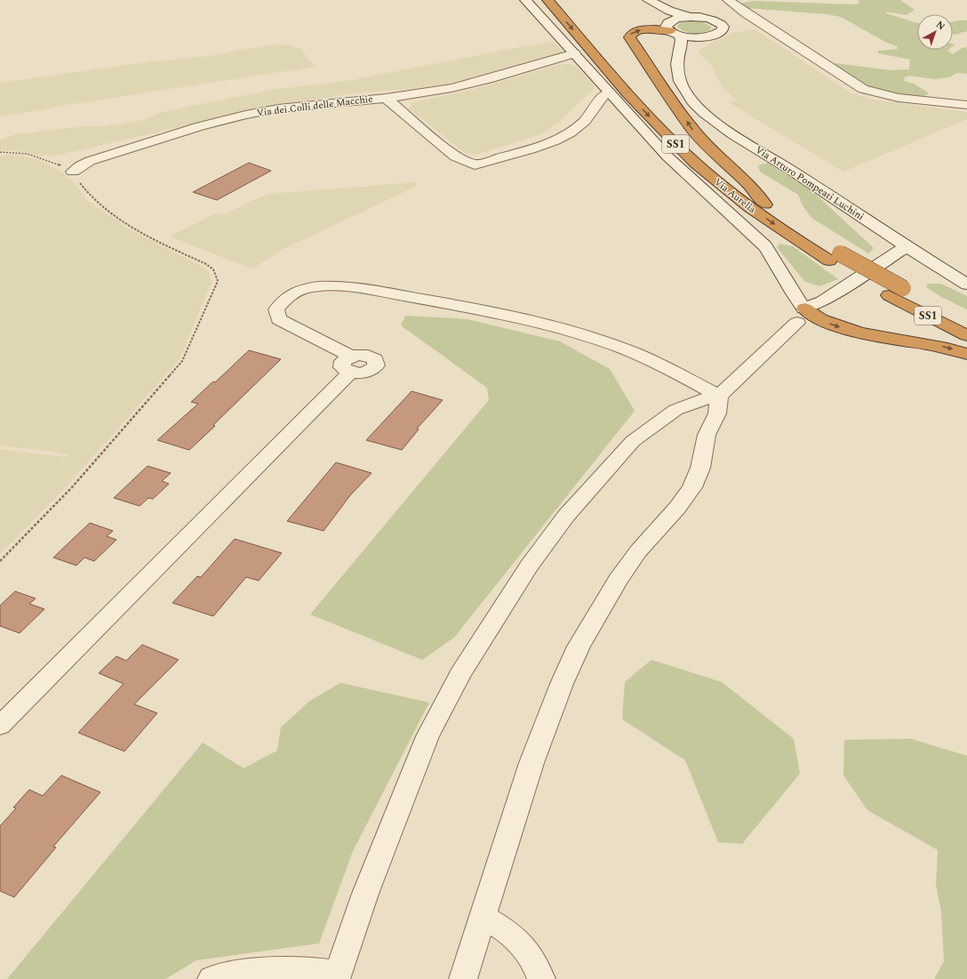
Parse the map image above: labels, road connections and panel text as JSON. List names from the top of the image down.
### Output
{
  "streets": {
    "highway": ["SS1", "Via Aurelia"],
    "street": ["Via dei Colli delle Macchie", "Via Arturo Pompeati Luchini"]
  },
  "north": "top right"
}
